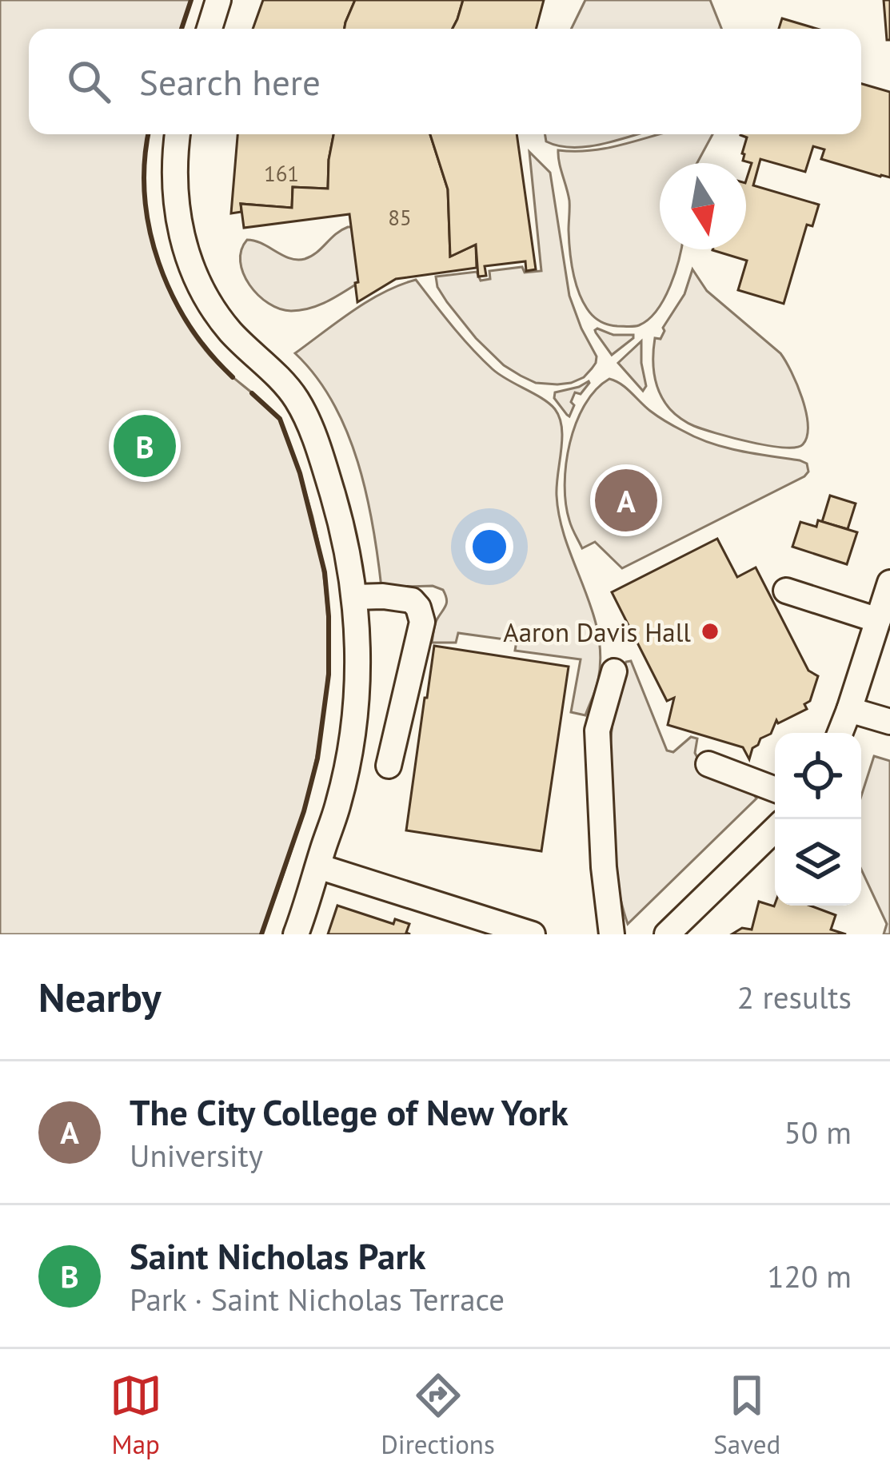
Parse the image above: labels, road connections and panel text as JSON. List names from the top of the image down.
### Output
{
  "places": ["Aaron Davis Hall"],
  "house_numbers": ["161", "85"],
  "north": "bottom",
  "page": {
    "search": "Search here",
    "pins": ["B", "A"],
    "heading": ["Nearby", "2 results"],
    "list": [
      {
        "mark": "A",
        "name": "The City College of New York",
        "note": "University",
        "value": "50 m"
      },
      {
        "mark": "B",
        "name": "Saint Nicholas Park",
        "note": "Park · Saint Nicholas Terrace",
        "value": "120 m"
      }
    ],
    "nav": ["Map", "Directions", "Saved"]
  }
}
